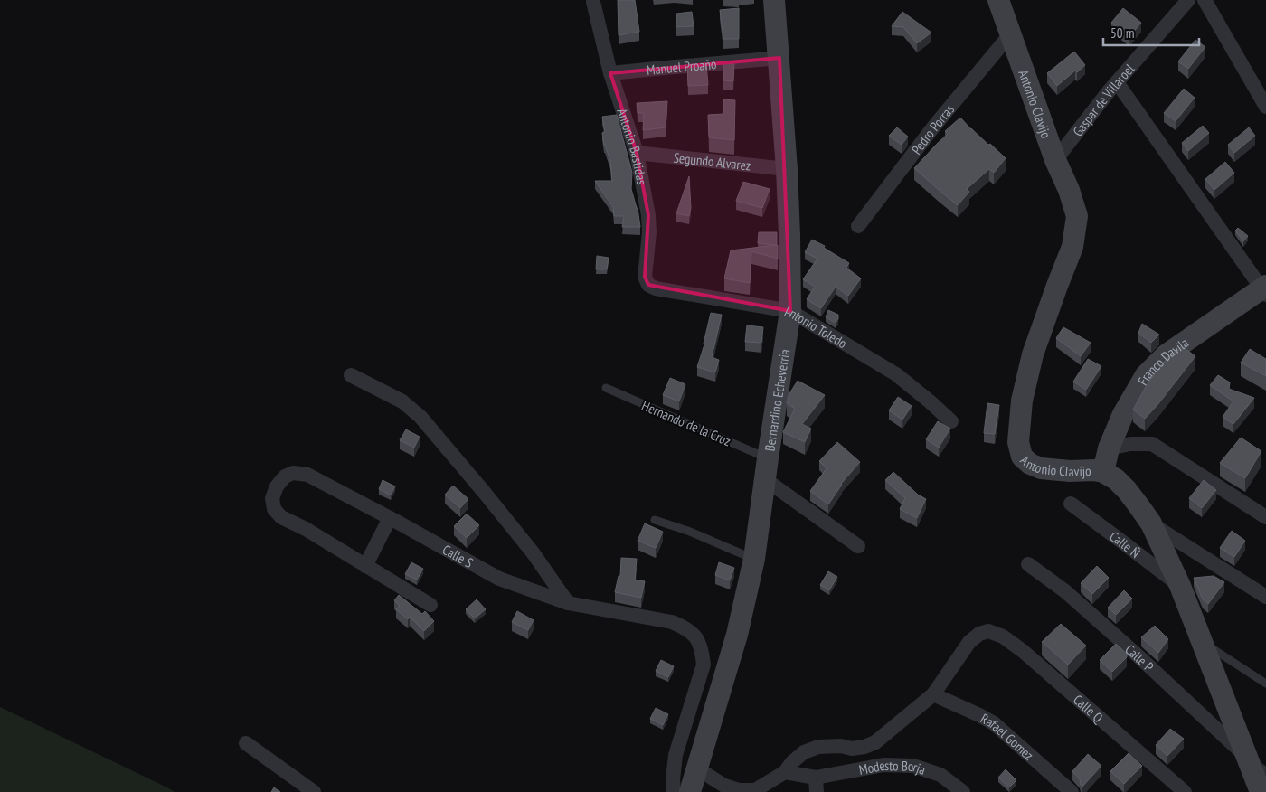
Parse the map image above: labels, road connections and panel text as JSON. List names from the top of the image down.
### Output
{
  "streets": {
    "street": [
      "Manuel Proaño",
      "Gaspar de Villaroel",
      "Antonio Clavijo",
      "Pedro Porras",
      "Antonio Bastidas",
      "Segundo Alvarez",
      "Antonio Toledo",
      "Franco Davila",
      "Bernardino Echeverria",
      "Calle Ñ",
      "Calle S",
      "Calle P",
      "Calle Q",
      "Rafael Gomez",
      "Modesto Borja"
    ],
    "lane": ["Hernando de la Cruz"]
  },
  "crossings": [
    ["Manuel Proaño", "Antonio Bastidas"],
    ["Manuel Proaño", "Bernardino Echeverria"],
    ["Gaspar de Villaroel", "Antonio Clavijo"],
    ["Antonio Clavijo", "Pedro Porras"],
    ["Antonio Clavijo", "Franco Davila"],
    ["Antonio Clavijo", "Calle Ñ"],
    ["Antonio Clavijo", "Calle P"],
    ["Antonio Bastidas", "Segundo Alvarez"],
    ["Antonio Bastidas", "Antonio Toledo"],
    ["Segundo Alvarez", "Bernardino Echeverria"],
    ["Antonio Toledo", "Bernardino Echeverria"],
    ["Bernardino Echeverria", "Hernando de la Cruz"],
    ["Calle Q", "Rafael Gomez"]
  ],
  "scale_bar": "50 m"
}
